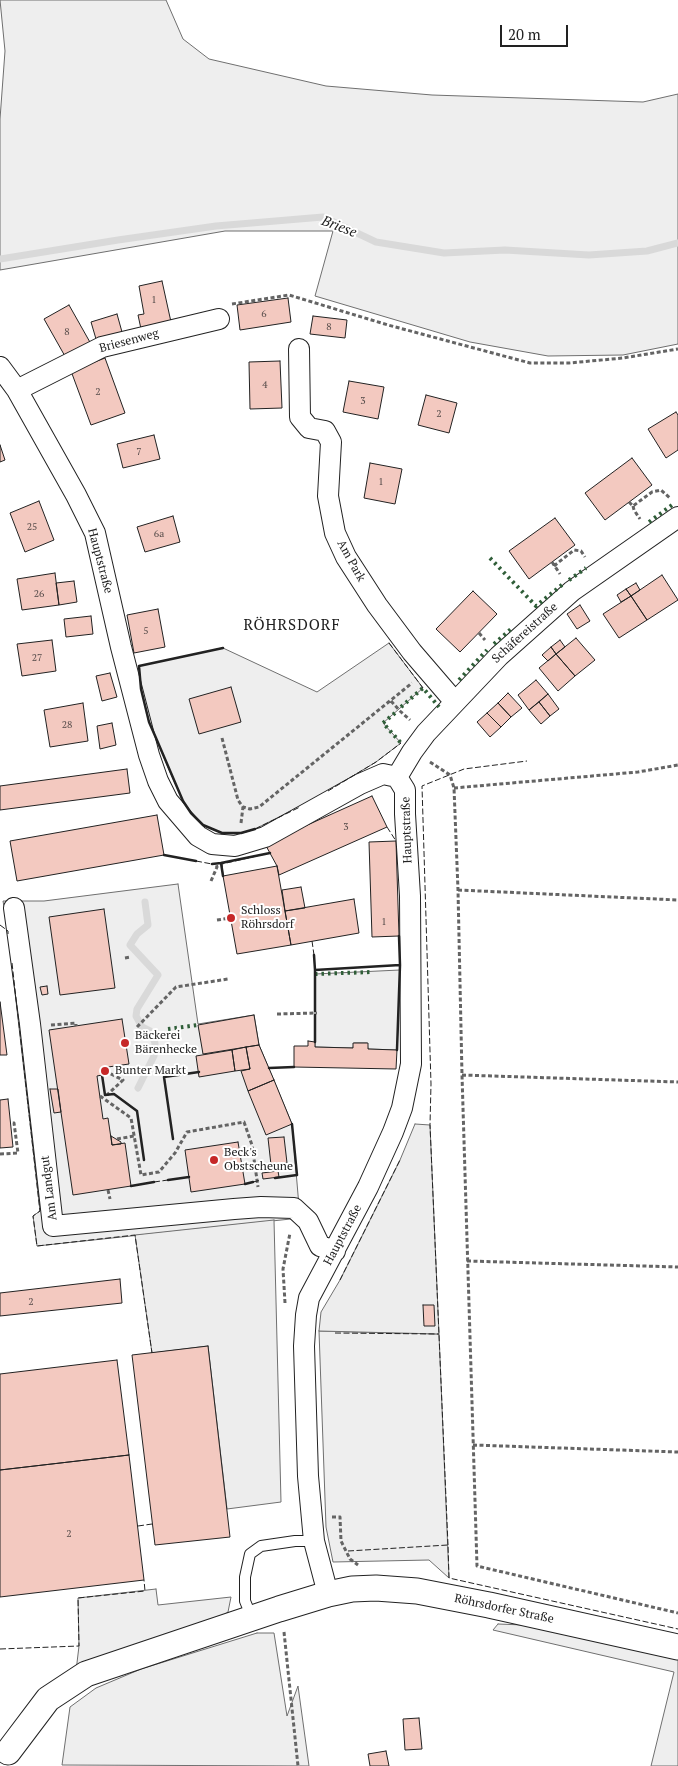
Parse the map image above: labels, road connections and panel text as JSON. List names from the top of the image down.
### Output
{
  "streets": {
    "street": [
      "Briesenweg",
      "Hauptstraße",
      "Am Park",
      "Schäfereistraße",
      "Am Landgut",
      "Röhrsdorfer Straße"
    ]
  },
  "crossings": [
    ["Briesenweg", "Hauptstraße"],
    ["Hauptstraße", "Schäfereistraße"],
    ["Hauptstraße", "Am Landgut"],
    ["Hauptstraße", "Röhrsdorfer Straße"],
    ["Am Park", "Schäfereistraße"]
  ],
  "districts": ["RÖHRSDORF"],
  "water": ["Briese"],
  "places": [
    "Schloss Röhrsdorf",
    "Bäckerei Bärenhecke",
    "Bunter Markt",
    "Beck's Obstscheune"
  ],
  "house_numbers": [
    "1",
    "6",
    "8",
    "8",
    "4",
    "2",
    "3",
    "2",
    "7",
    "1",
    "25",
    "6a",
    "26",
    "5",
    "27",
    "28",
    "3",
    "1",
    "2",
    "2"
  ],
  "scale_bar": "20 m"
}
